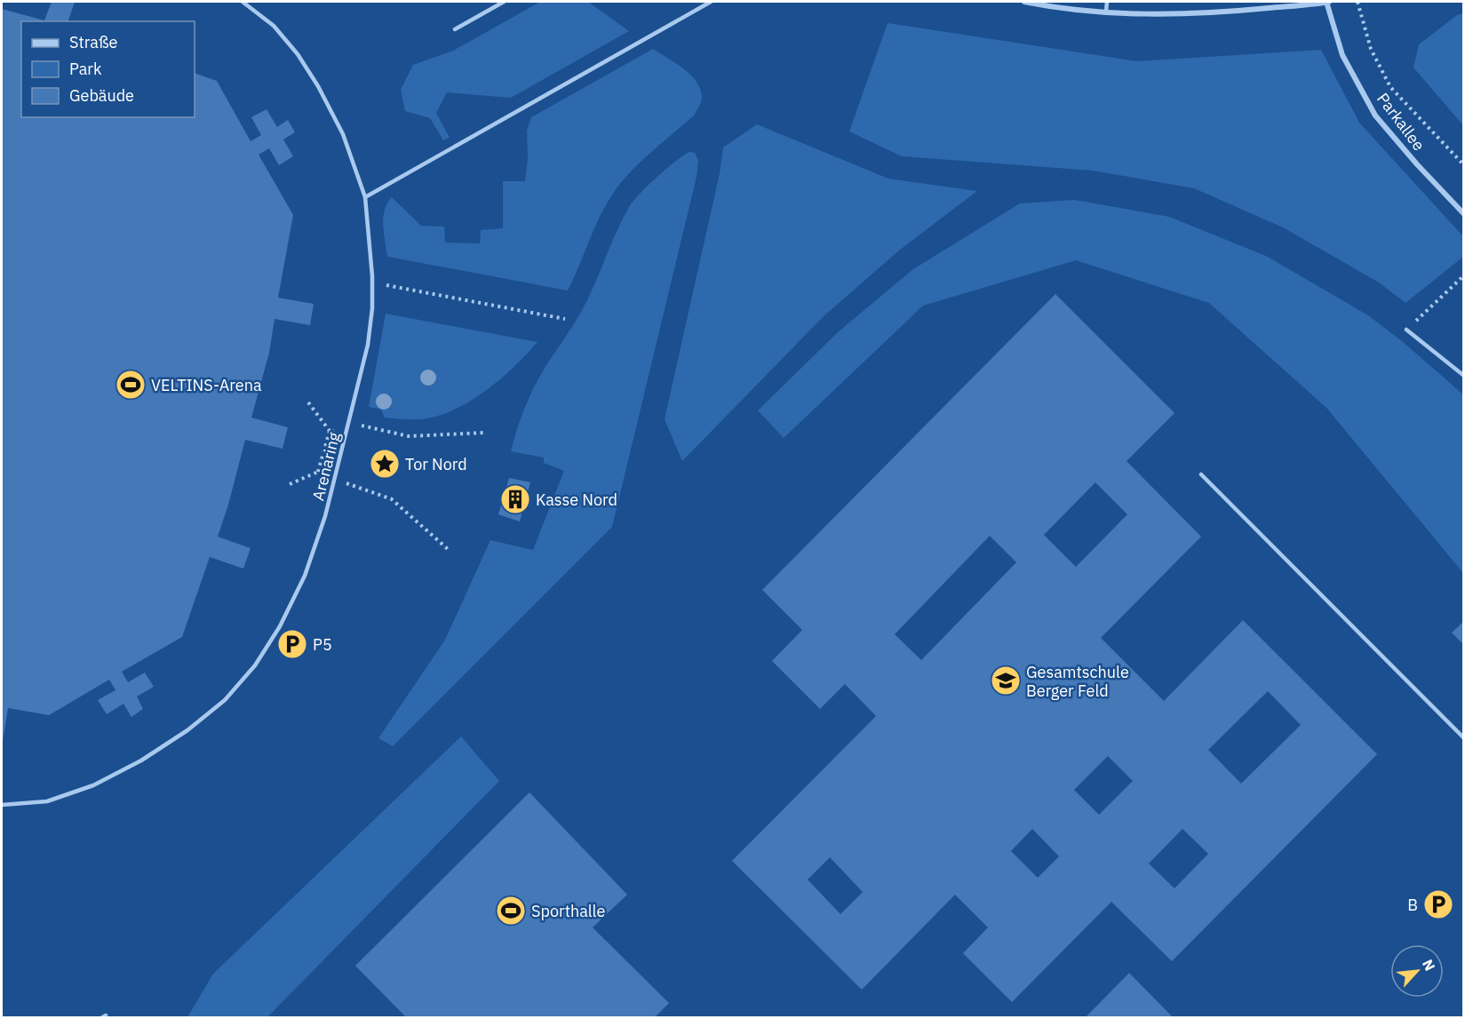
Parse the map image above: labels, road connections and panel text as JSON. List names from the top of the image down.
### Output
{
  "streets": {
    "street": ["Parkallee"],
    "lane": ["Arenaring"]
  },
  "places": {
    "sports": ["VELTINS-Arena", "Sporthalle"],
    "place": ["Tor Nord"],
    "building": ["Kasse Nord"],
    "parking": ["P5", "B"],
    "school or university": ["Gesamtschule Berger Feld"]
  },
  "legend": ["Straße", "Park", "Gebäude"],
  "north": "top right"
}
